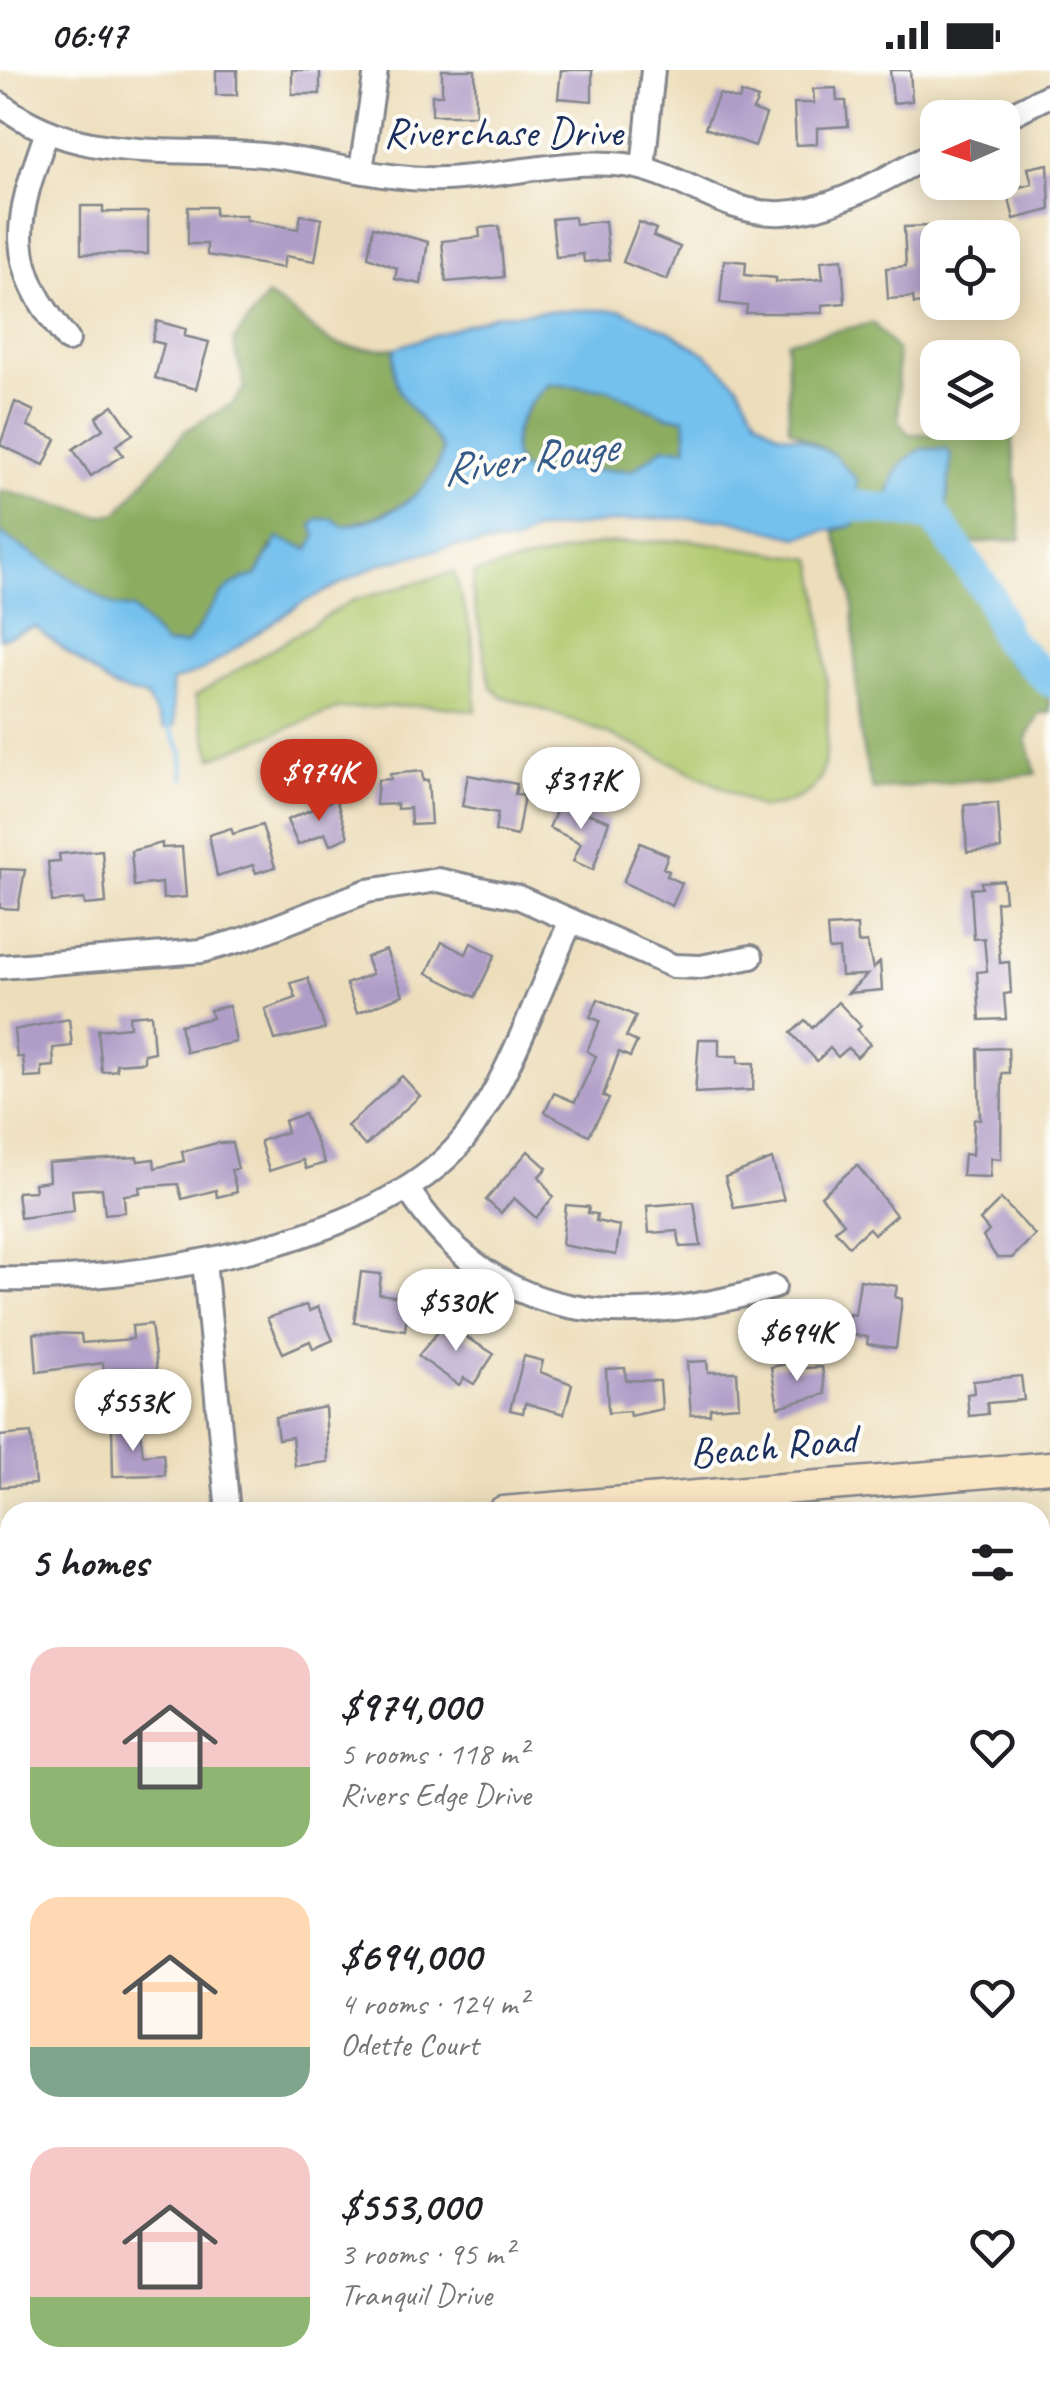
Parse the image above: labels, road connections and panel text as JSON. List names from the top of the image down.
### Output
{
  "streets": {
    "street": ["Riverchase Drive", "Beach Road"]
  },
  "water": ["River Rouge"],
  "north": "left",
  "page": {
    "status": "06:47",
    "price": [
      "$974K",
      "$317K",
      "$530K",
      "$694K",
      "$553K"
    ],
    "heading": "5 homes",
    "list": [
      {
        "name": "$974,000",
        "note": "5 rooms · 118 m² · Rivers Edge Drive"
      },
      {
        "name": "$694,000",
        "note": "4 rooms · 124 m² · Odette Court"
      },
      {
        "name": "$553,000",
        "note": "3 rooms · 95 m² · Tranquil Drive"
      }
    ]
  }
}
